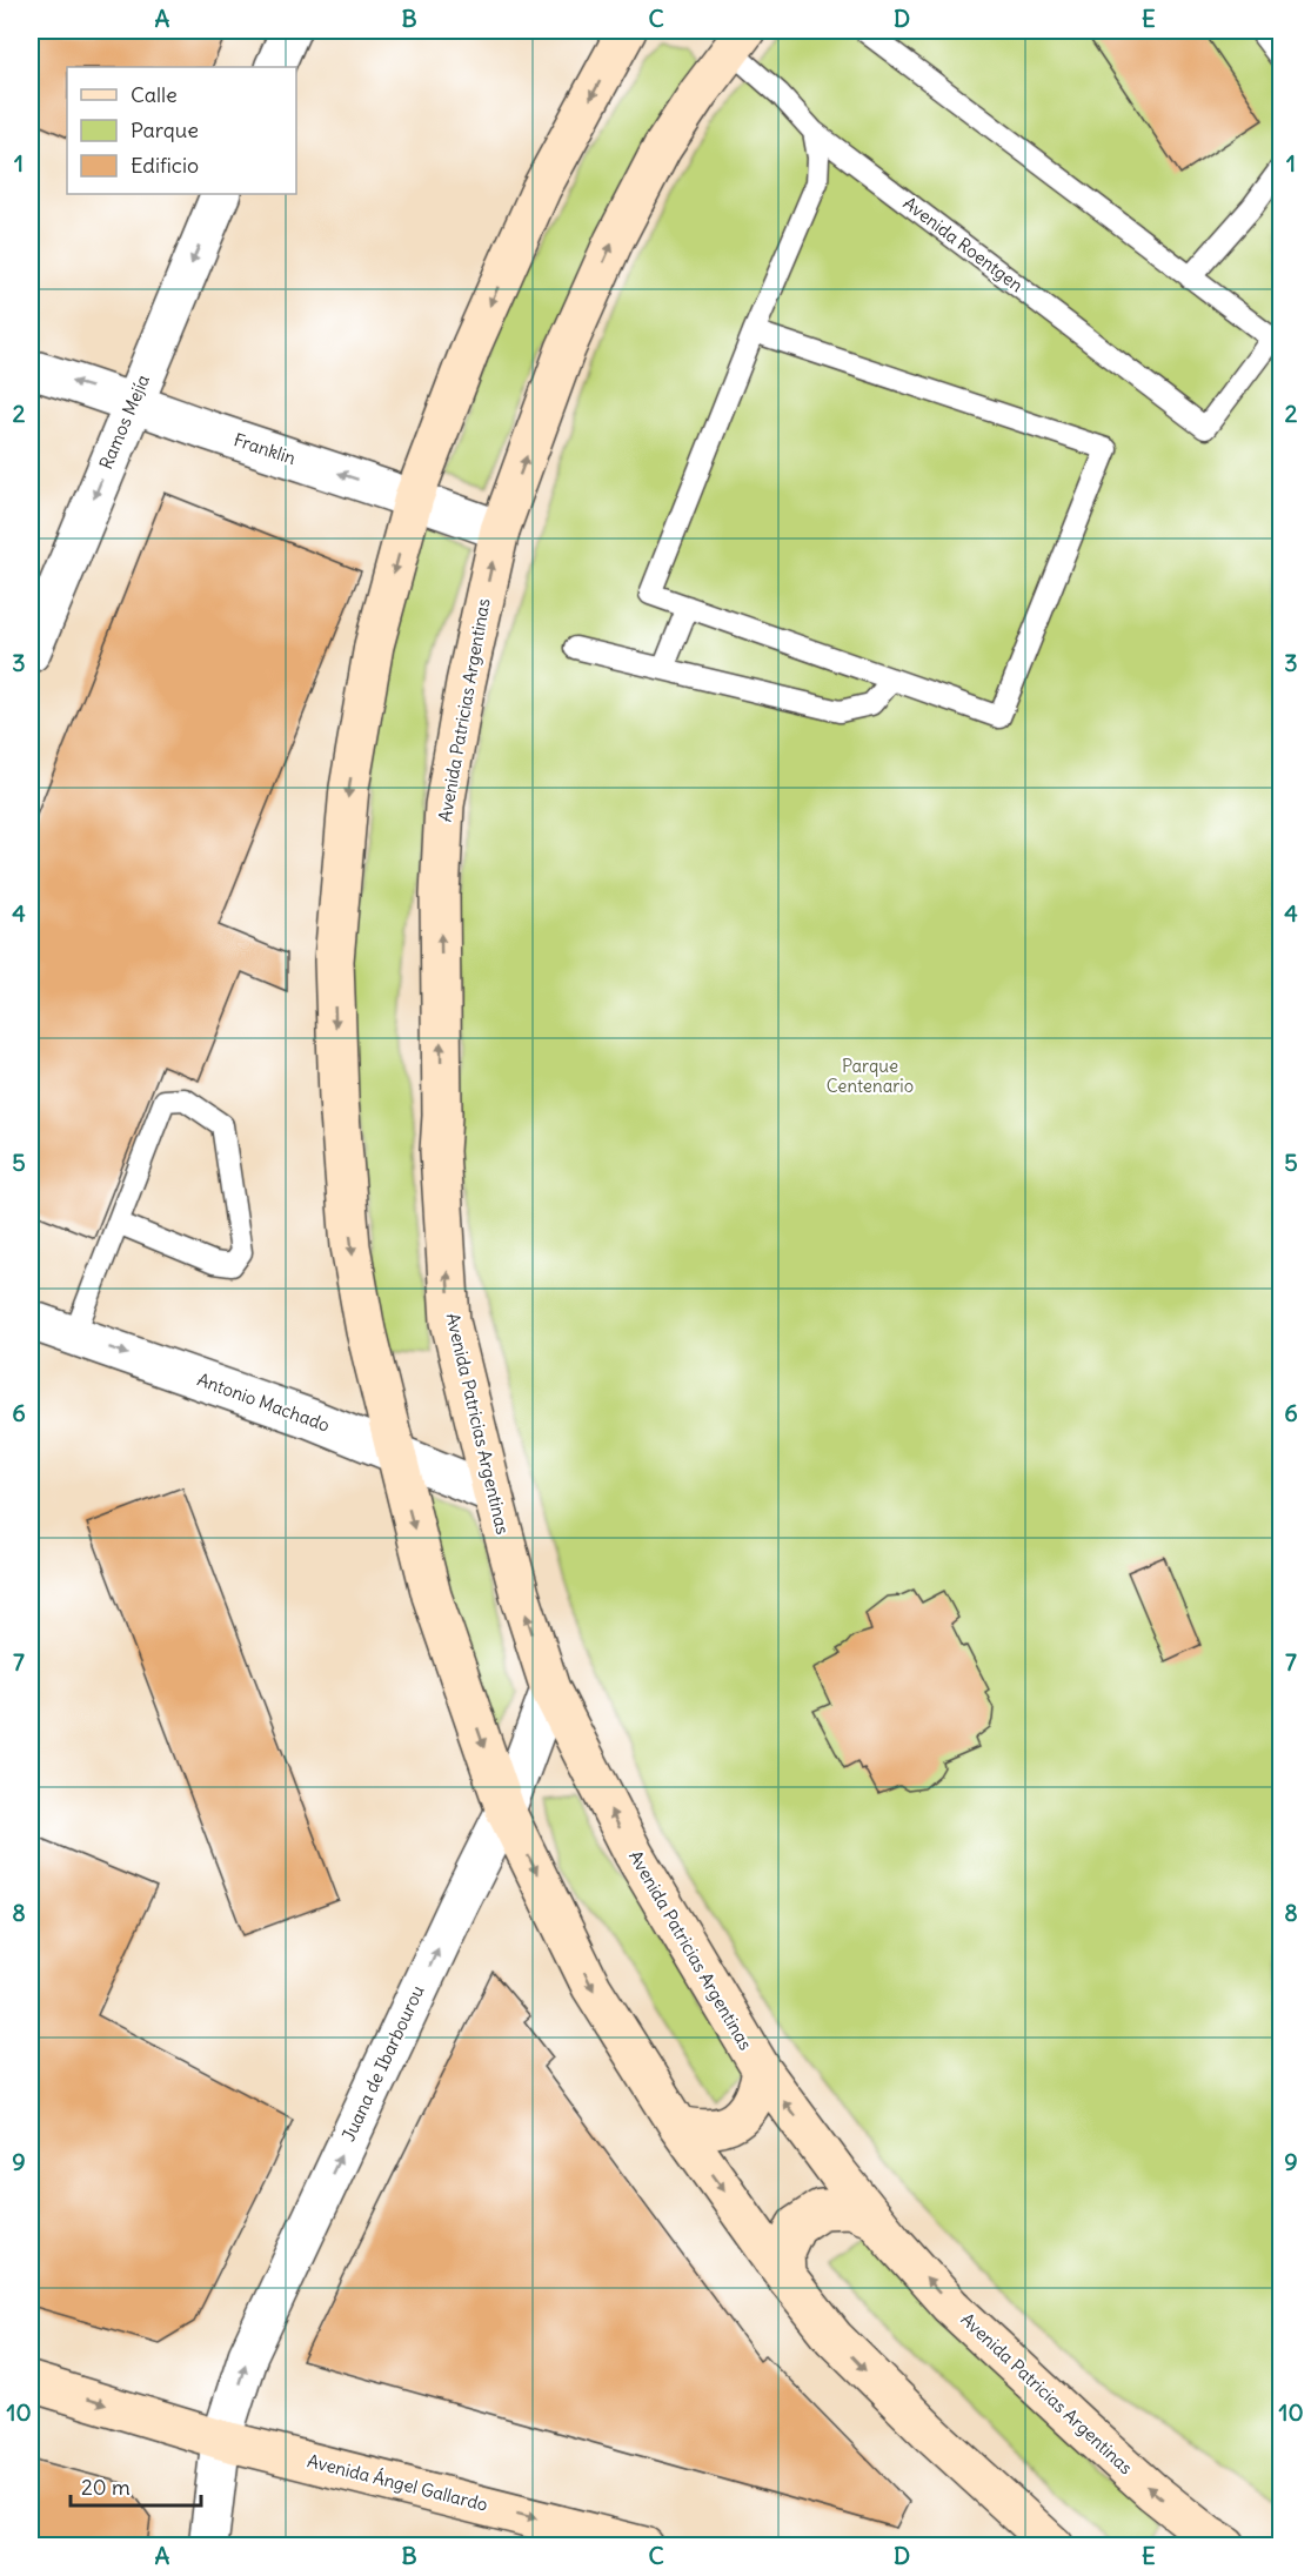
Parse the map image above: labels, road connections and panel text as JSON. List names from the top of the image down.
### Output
{
  "streets": {
    "main road": ["Avenida Patricias Argentinas", "Avenida Ángel Gallardo"],
    "street": [
      "Ramos Mejía",
      "Franklin",
      "Antonio Machado",
      "Juana de Ibarbourou"
    ],
    "lane": ["Avenida Roentgen"]
  },
  "crossings": [
    ["Avenida Roentgen", "Avenida Patricias Argentinas"],
    ["Ramos Mejía", "Franklin"],
    ["Franklin", "Avenida Patricias Argentinas"],
    ["Avenida Patricias Argentinas", "Antonio Machado"],
    ["Avenida Patricias Argentinas", "Juana de Ibarbourou"],
    ["Juana de Ibarbourou", "Avenida Ángel Gallardo"]
  ],
  "one_way": [
    "Ramos Mejía",
    "Franklin",
    "Antonio Machado",
    "Juana de Ibarbourou",
    "Avenida Ángel Gallardo"
  ],
  "parks": ["Parque Centenario"],
  "legend": ["Calle", "Parque", "Edificio"],
  "scale_bar": "20 m",
  "grid": {
    "columns": [
      "A",
      "B",
      "C",
      "D",
      "E"
    ],
    "rows": [
      "1",
      "2",
      "3",
      "4",
      "5",
      "6",
      "7",
      "8",
      "9",
      "10"
    ]
  }
}
